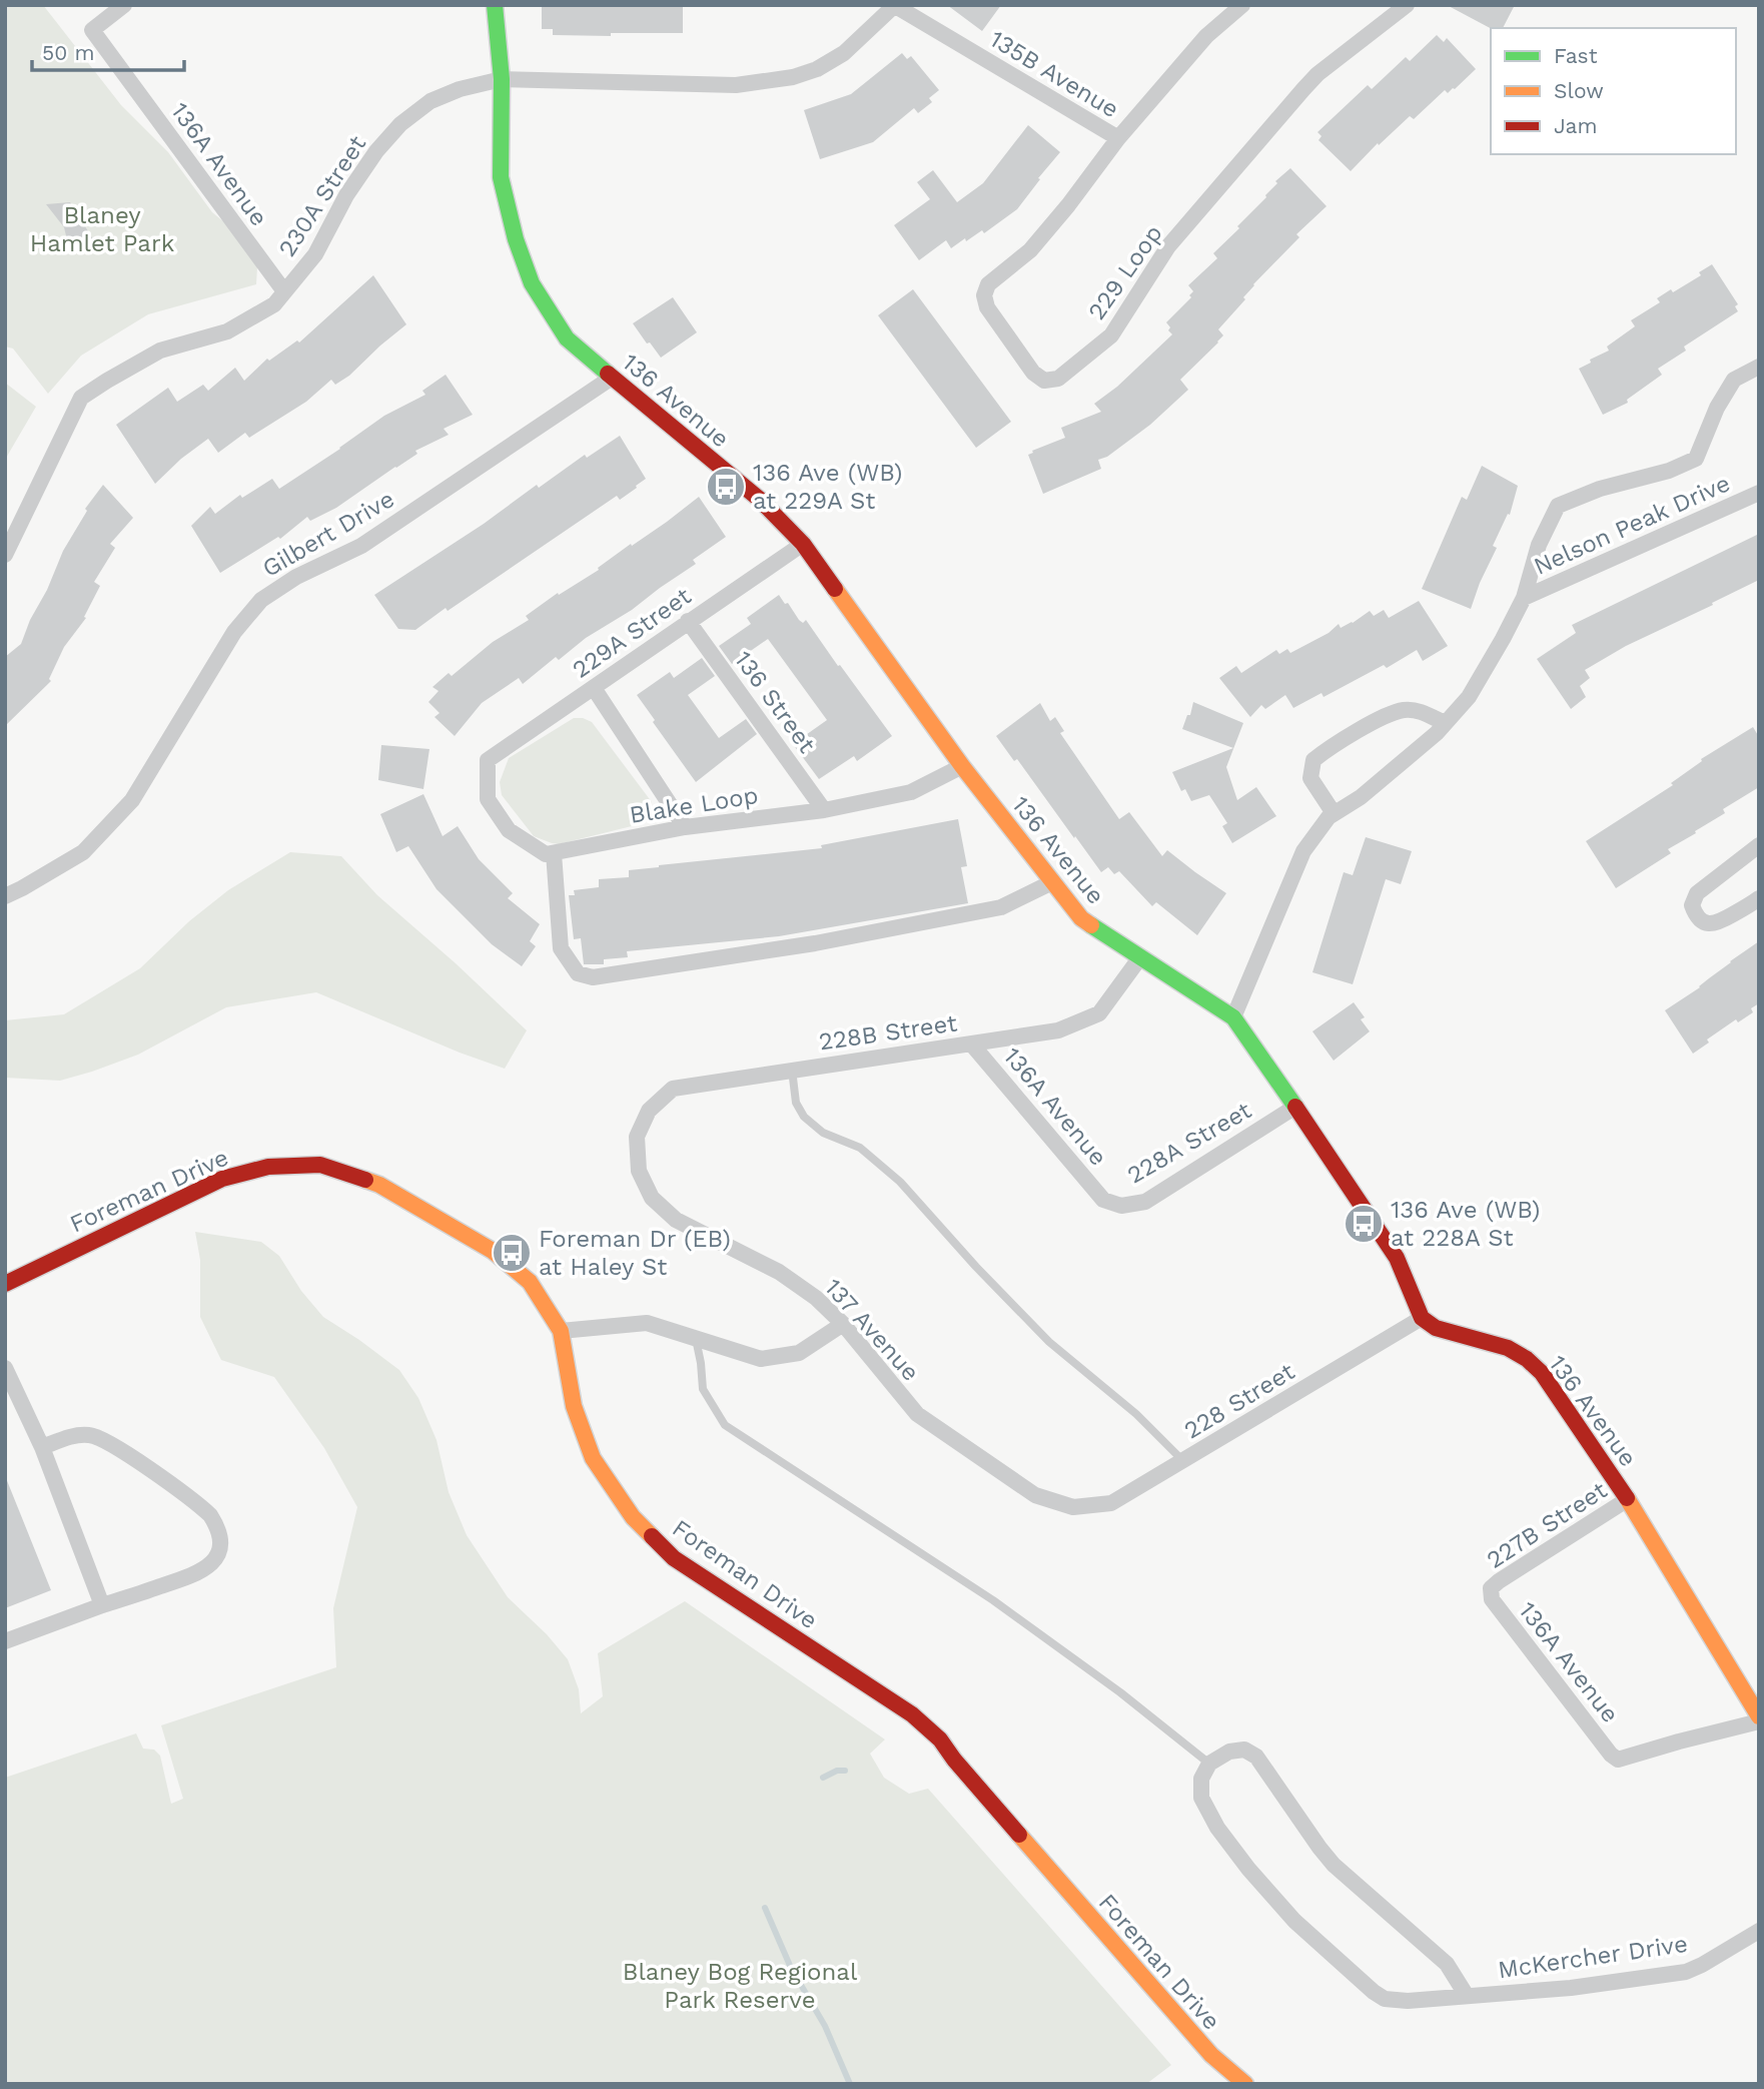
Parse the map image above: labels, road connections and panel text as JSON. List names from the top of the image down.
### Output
{
  "streets": {
    "street": [
      "135B Avenue",
      "136A Avenue",
      "230A Street",
      "229 Loop",
      "136 Avenue",
      "Nelson Peak Drive",
      "Gilbert Drive",
      "229A Street",
      "136 Street",
      "Blake Loop",
      "228B Street",
      "228A Street",
      "Foreman Drive",
      "137 Avenue",
      "228 Street",
      "227B Street",
      "McKercher Drive"
    ]
  },
  "crossings": [
    ["135B Avenue", "230A Street"],
    ["135B Avenue", "229 Loop"],
    ["136A Avenue", "230A Street"],
    ["136A Avenue", "228B Street"],
    ["136A Avenue", "228A Street"],
    ["136A Avenue", "227B Street"],
    ["230A Street", "136 Avenue"],
    ["136 Avenue", "Nelson Peak Drive"],
    ["136 Avenue", "Gilbert Drive"],
    ["136 Avenue", "229A Street"],
    ["136 Avenue", "Blake Loop"],
    ["136 Avenue", "228B Street"],
    ["136 Avenue", "228A Street"],
    ["136 Avenue", "228 Street"],
    ["136 Avenue", "227B Street"],
    ["229A Street", "136 Street"],
    ["229A Street", "Blake Loop"],
    ["136 Street", "Blake Loop"],
    ["228B Street", "137 Avenue"],
    ["137 Avenue", "228 Street"]
  ],
  "parks": ["Blaney Hamlet Park", "Blaney Bog Regional Park Reserve"],
  "places": {
    "bus stop": ["136 Ave (WB) at 229A St", "136 Ave (WB) at 228A St", "Foreman Dr (EB) at Haley St"]
  },
  "legend": ["Fast", "Slow", "Jam"],
  "scale_bar": "50 m"
}
